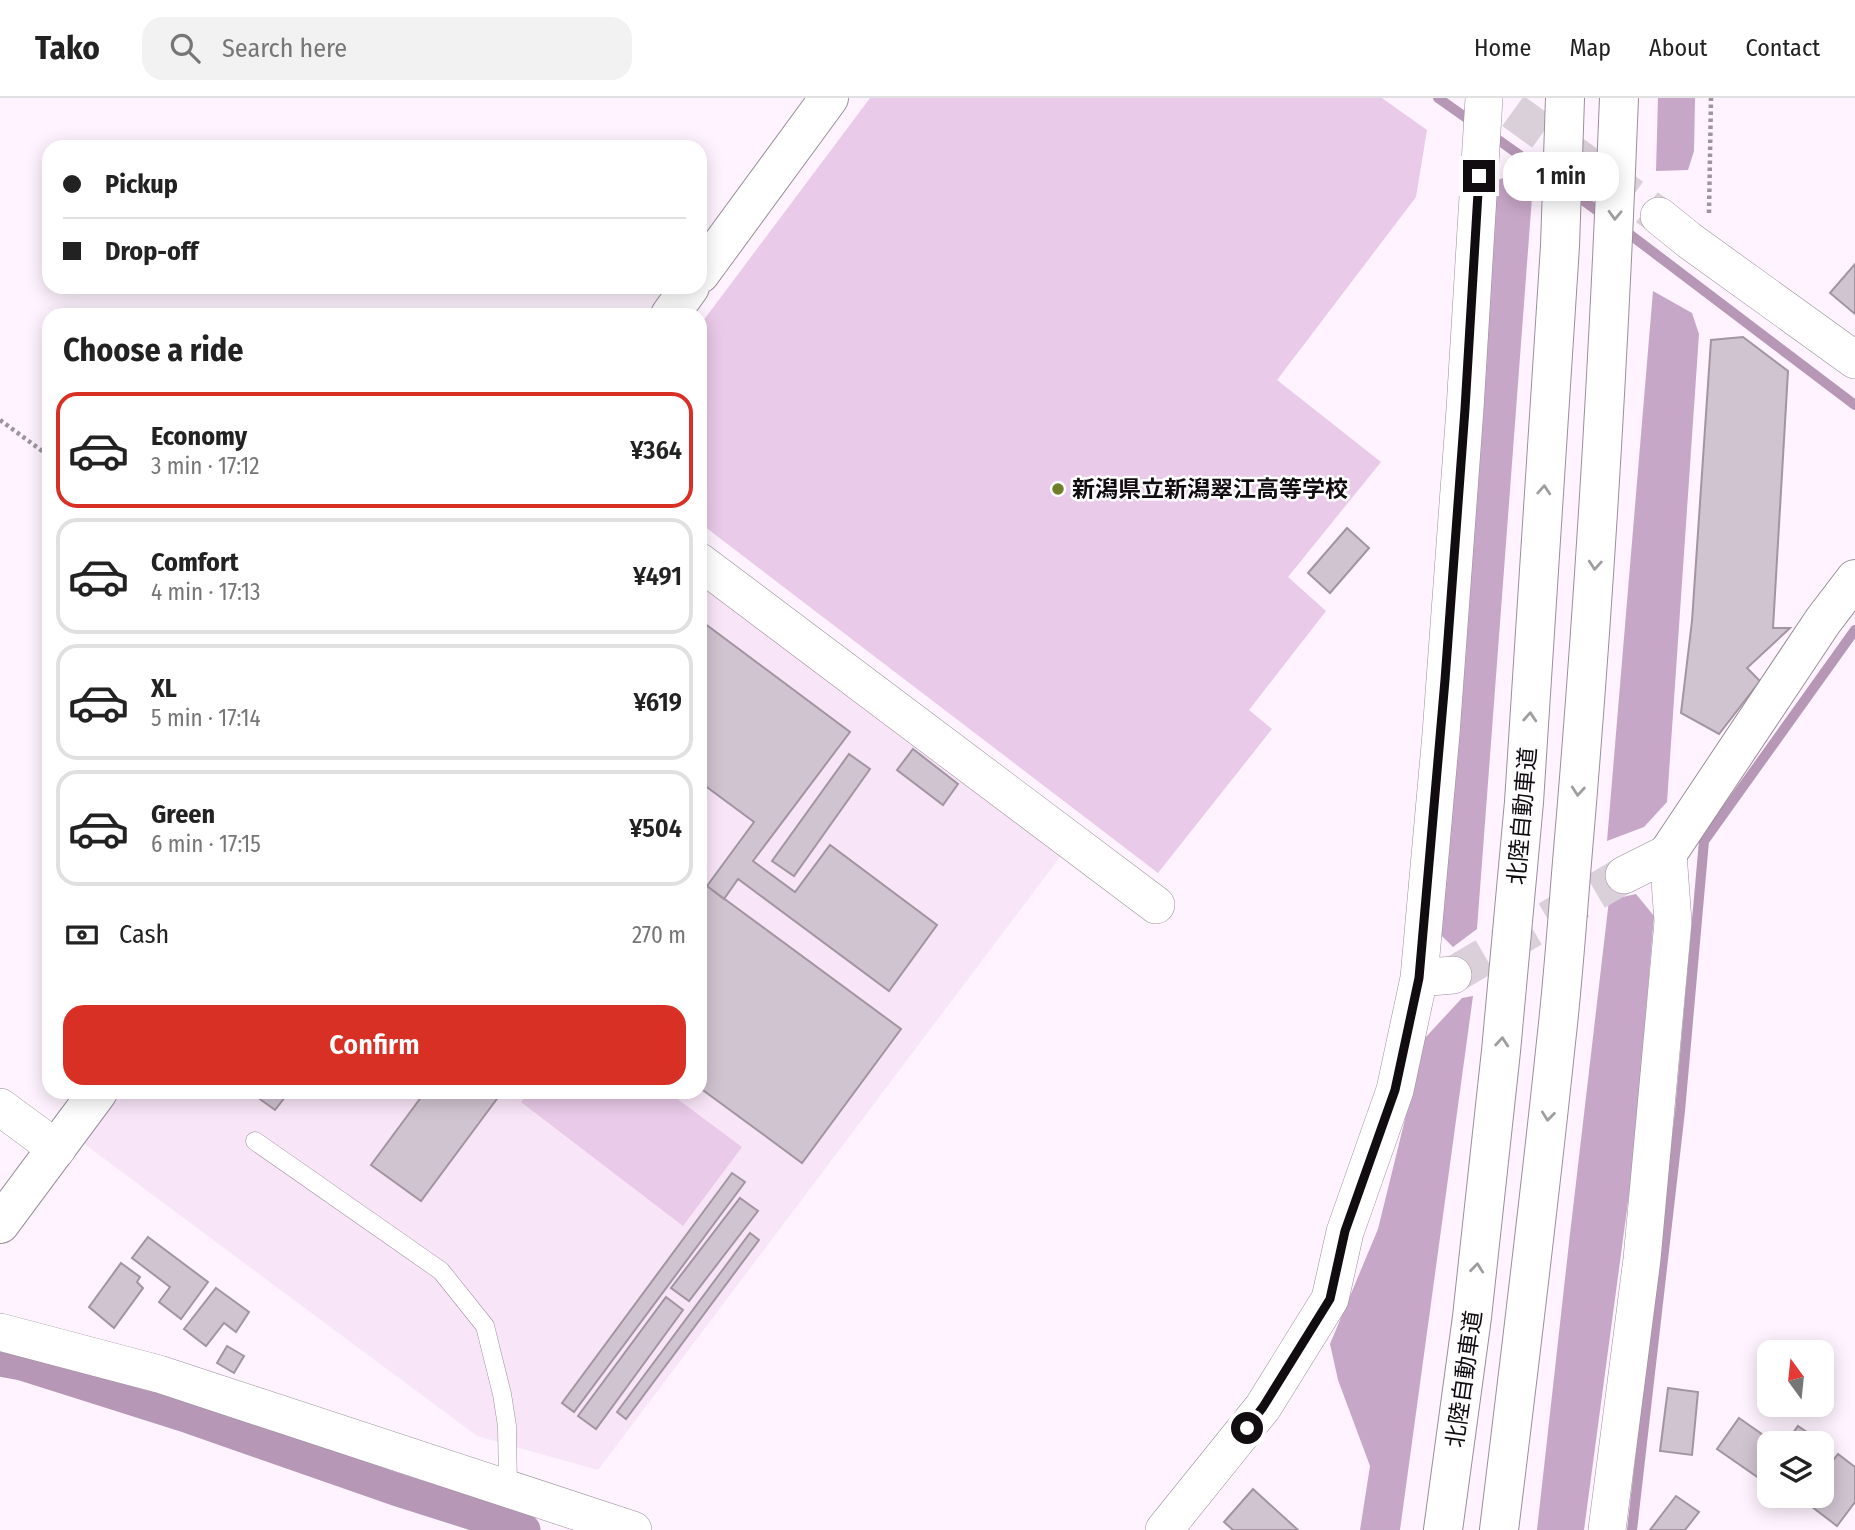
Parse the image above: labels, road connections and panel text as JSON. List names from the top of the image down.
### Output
{
  "streets": {
    "main road": ["北陸自動車道"]
  },
  "places": ["新潟県立新潟翠江高等学校"],
  "north": "top",
  "page": {
    "header": "Tako",
    "search": "Search here",
    "nav": [
      "Home",
      "Map",
      "About",
      "Contact"
    ],
    "banner": ["Pickup", "Drop-off"],
    "bubble": "1 min",
    "heading": "Choose a ride",
    "list": [
      {
        "name": "Economy",
        "note": "3 min · 17:12",
        "value": "¥364"
      },
      {
        "name": "Comfort",
        "note": "4 min · 17:13",
        "value": "¥491"
      },
      {
        "name": "XL",
        "note": "5 min · 17:14",
        "value": "¥619"
      },
      {
        "name": "Green",
        "note": "6 min · 17:15",
        "value": "¥504"
      }
    ],
    "pay": ["Cash", "270 m"],
    "buttons": "Confirm"
  }
}
